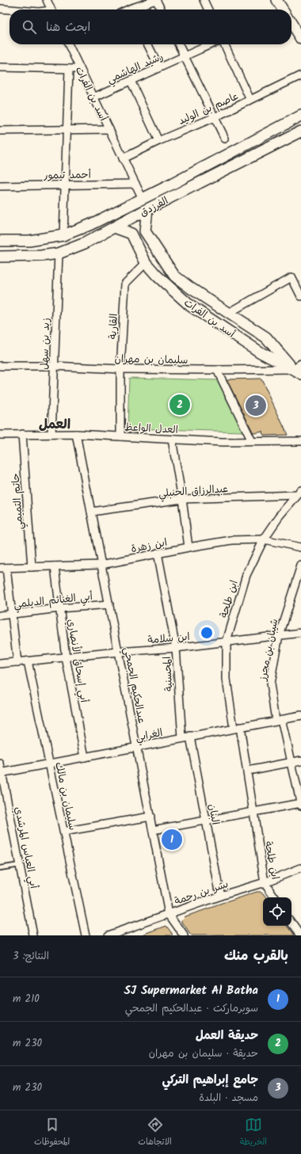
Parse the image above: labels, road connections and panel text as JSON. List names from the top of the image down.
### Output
{
  "streets": {
    "main road": ["أسد بن الفرات", "الفرزدق"],
    "street": [
      "رشيد الهاشمي",
      "عاصم بن الوليد",
      "أحمد تيمور",
      "القارية",
      "زيد بن سهل",
      "سليمان بن مهران",
      "العدل الواعظ",
      "عبدالرزاق الحنبلي",
      "حاتم التميمي",
      "ابن زهرة",
      "ابن طلحة",
      "أبي الغنائم الديلمي",
      "ابن سلامة",
      "شيبان بن محرز",
      "أبي إسحاق الأنصاري",
      "المحسنية",
      "عبدالحكيم الجمحي",
      "الغرابي",
      "سليمان بن مالك",
      "البنان",
      "أبي العباس المرشدي",
      "بشر بن رحمة"
    ]
  },
  "crossings": [
    ["رشيد الهاشمي", "أسد بن الفرات"],
    ["أسد بن الفرات", "عاصم بن الوليد"],
    ["أسد بن الفرات", "أحمد تيمور"],
    ["أسد بن الفرات", "الفرزدق"],
    ["أسد بن الفرات", "القارية"],
    ["أسد بن الفرات", "سليمان بن مهران"],
    ["الفرزدق", "زيد بن سهل"],
    ["القارية", "سليمان بن مهران"],
    ["القارية", "العدل الواعظ"],
    ["زيد بن سهل", "سليمان بن مهران"],
    ["زيد بن سهل", "العدل الواعظ"],
    ["العدل الواعظ", "حاتم التميمي"],
    ["العدل الواعظ", "عبدالحكيم الجمحي"],
    ["عبدالرزاق الحنبلي", "ابن طلحة"],
    ["عبدالرزاق الحنبلي", "عبدالحكيم الجمحي"],
    ["حاتم التميمي", "ابن زهرة"],
    ["ابن زهرة", "ابن طلحة"],
    ["ابن زهرة", "أبي إسحاق الأنصاري"],
    ["ابن زهرة", "المحسنية"],
    ["ابن زهرة", "عبدالحكيم الجمحي"],
    ["ابن طلحة", "ابن سلامة"],
    ["ابن طلحة", "الغرابي"],
    ["ابن طلحة", "بشر بن رحمة"],
    ["أبي الغنائم الديلمي", "أبي إسحاق الأنصاري"],
    ["أبي الغنائم الديلمي", "عبدالحكيم الجمحي"],
    ["ابن سلامة", "شيبان بن محرز"],
    ["ابن سلامة", "أبي إسحاق الأنصاري"],
    ["ابن سلامة", "المحسنية"],
    ["ابن سلامة", "عبدالحكيم الجمحي"],
    ["ابن سلامة", "سليمان بن مالك"],
    ["شيبان بن محرز", "الغرابي"],
    ["أبي إسحاق الأنصاري", "الغرابي"],
    ["المحسنية", "الغرابي"],
    ["عبدالحكيم الجمحي", "الغرابي"],
    ["عبدالحكيم الجمحي", "بشر بن رحمة"],
    ["الغرابي", "سليمان بن مالك"],
    ["الغرابي", "البنان"],
    ["الغرابي", "أبي العباس المرشدي"],
    ["البنان", "بشر بن رحمة"]
  ],
  "districts": ["العمل"],
  "page": {
    "search": "ابحث هنا",
    "pins": ["2", "3", "1"],
    "heading": ["بالقرب منك", "النتائج: 3"],
    "list": [
      {
        "mark": "1",
        "name": "SJ Supermarket Al Batha",
        "note": "سوبرماركت · عبدالحكيم الجمحي",
        "value": "210 m"
      },
      {
        "mark": "2",
        "name": "حديقة العمل",
        "note": "حديقة · سليمان بن مهران",
        "value": "230 m"
      },
      {
        "mark": "3",
        "name": "جامع إبراهيم التركي",
        "note": "مسجد · البلدة",
        "value": "230 m"
      }
    ],
    "nav": ["الخريطة", "الاتجاهات", "المحفوظات"]
  }
}
